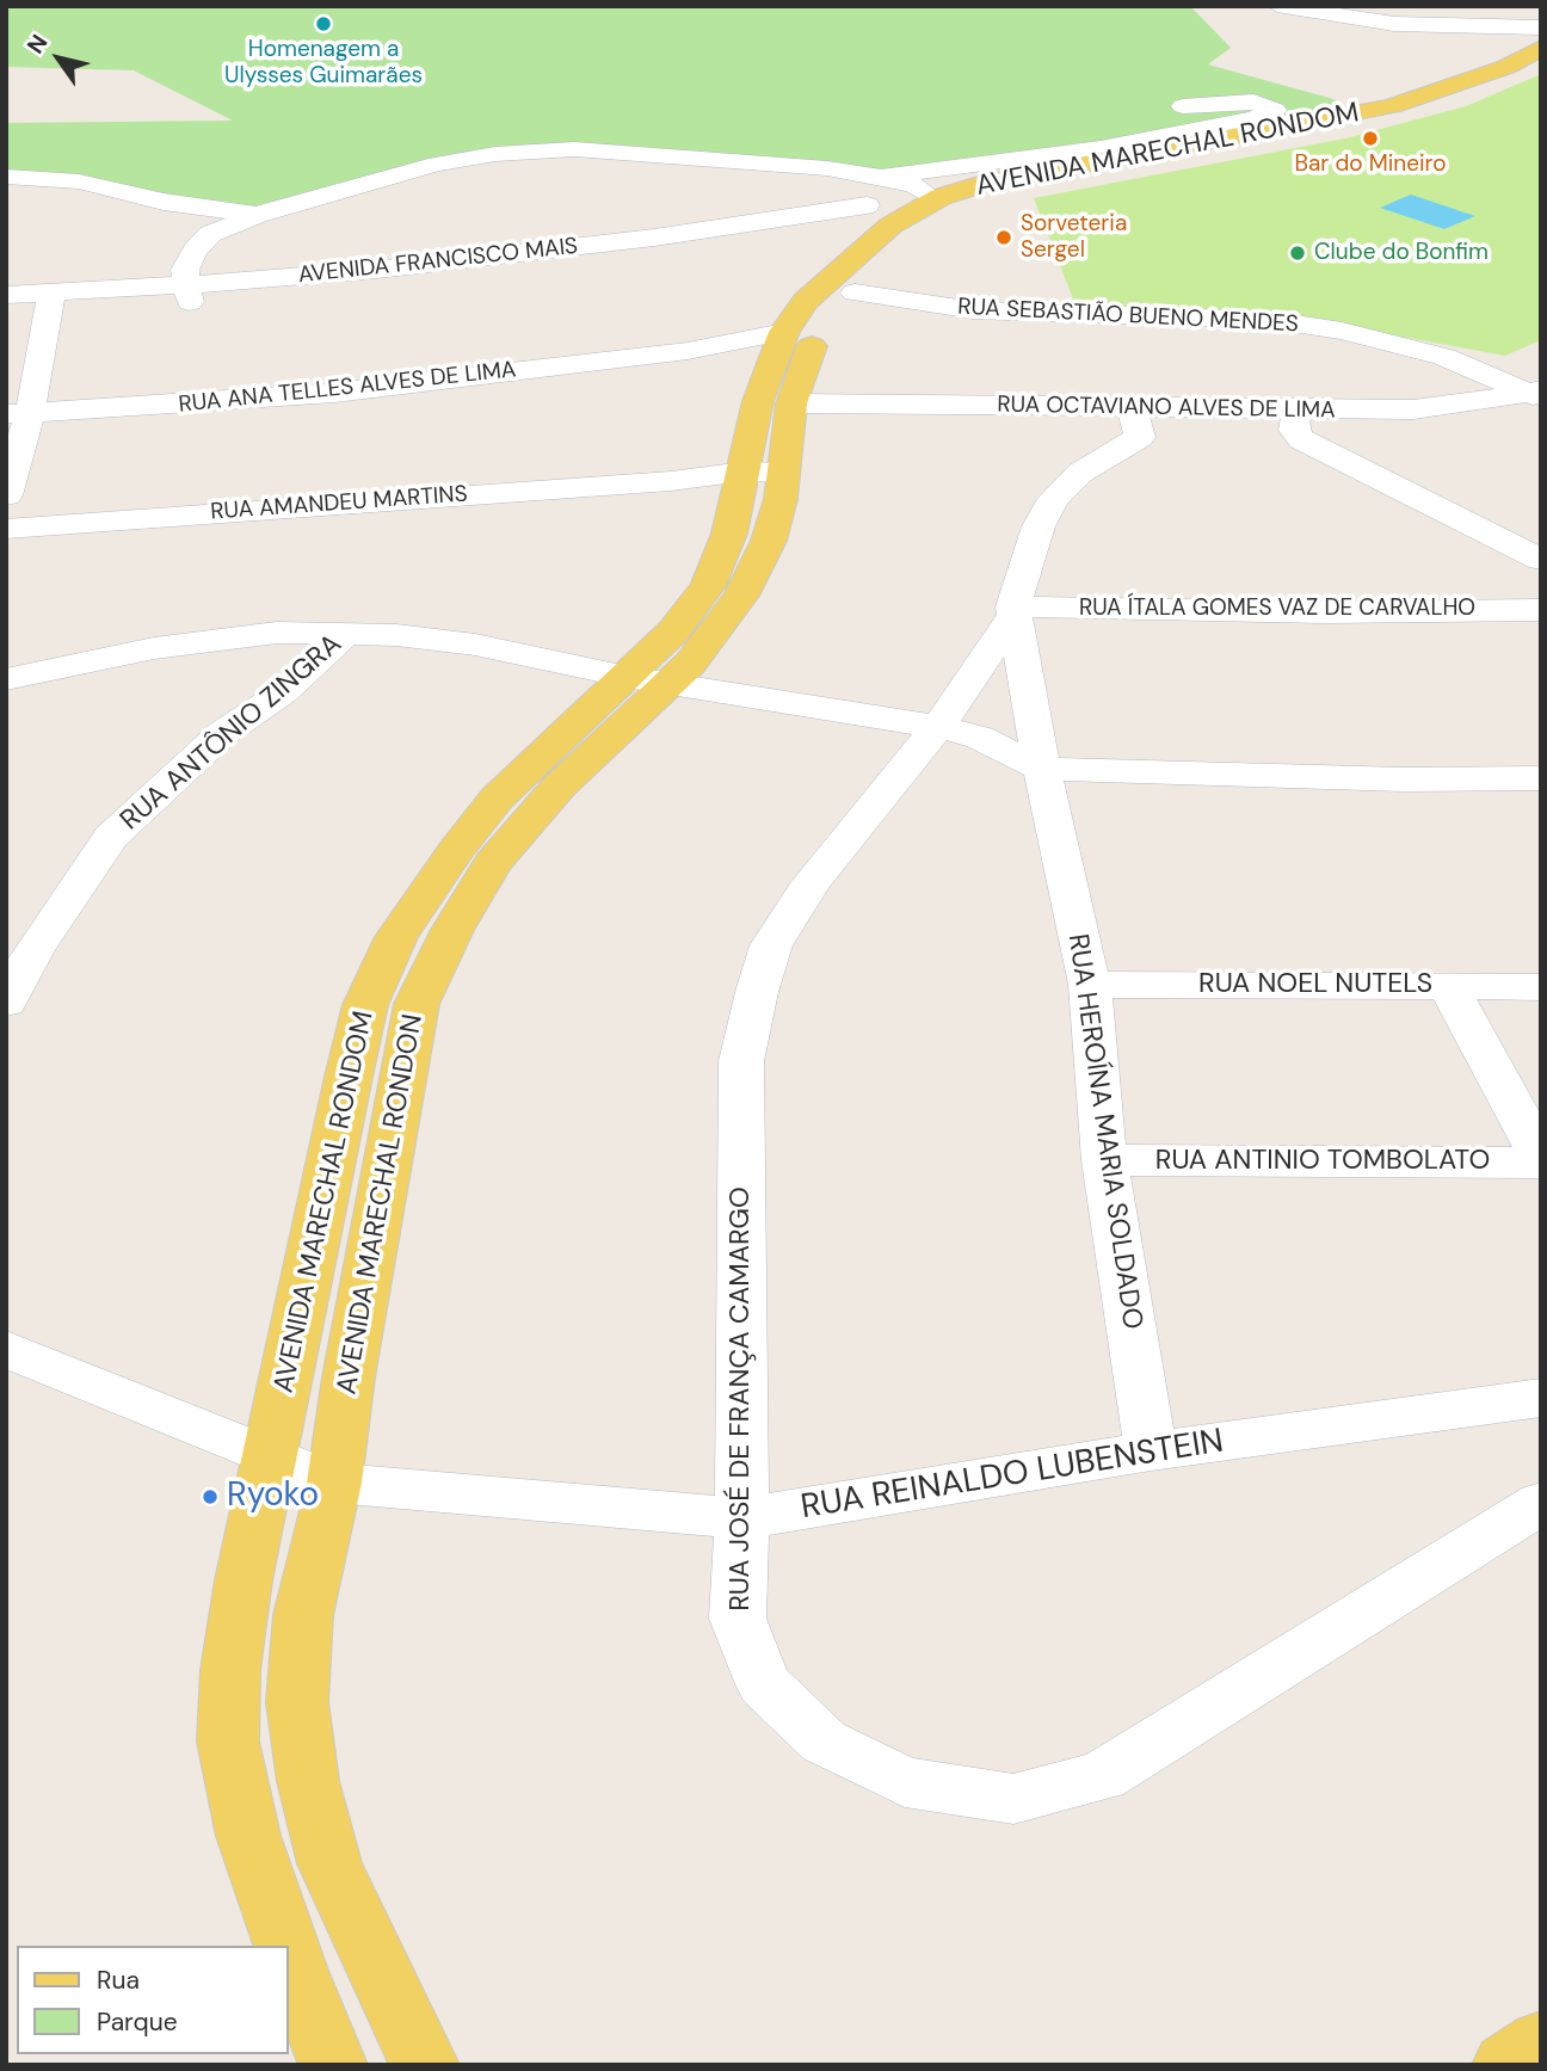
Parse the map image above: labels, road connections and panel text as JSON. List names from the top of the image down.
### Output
{
  "streets": {
    "main road": ["AVENIDA MARECHAL RONDOM", "AVENIDA MARECHAL RONDON"],
    "street": [
      "AVENIDA FRANCISCO MAIS",
      "RUA SEBASTIÃO BUENO MENDES",
      "RUA ANA TELLES ALVES DE LIMA",
      "RUA OCTAVIANO ALVES DE LIMA",
      "RUA AMANDEU MARTINS",
      "RUA ÍTALA GOMES VAZ DE CARVALHO",
      "RUA ANTÔNIO ZINGRA",
      "RUA NOEL NUTELS",
      "RUA HEROÍNA MARIA SOLDADO",
      "RUA ANTINIO TOMBOLATO",
      "RUA JOSÉ DE FRANÇA CAMARGO",
      "RUA REINALDO LUBENSTEIN"
    ]
  },
  "crossings": [
    ["AVENIDA MARECHAL RONDOM", "AVENIDA FRANCISCO MAIS"],
    ["AVENIDA MARECHAL RONDOM", "RUA ANA TELLES ALVES DE LIMA"],
    ["AVENIDA MARECHAL RONDOM", "RUA OCTAVIANO ALVES DE LIMA"],
    ["AVENIDA MARECHAL RONDOM", "RUA AMANDEU MARTINS"],
    ["AVENIDA MARECHAL RONDOM", "AVENIDA MARECHAL RONDON"],
    ["AVENIDA MARECHAL RONDOM", "RUA REINALDO LUBENSTEIN"],
    ["RUA SEBASTIÃO BUENO MENDES", "RUA OCTAVIANO ALVES DE LIMA"],
    ["RUA ANA TELLES ALVES DE LIMA", "RUA OCTAVIANO ALVES DE LIMA"],
    ["RUA OCTAVIANO ALVES DE LIMA", "RUA JOSÉ DE FRANÇA CAMARGO"],
    ["RUA ÍTALA GOMES VAZ DE CARVALHO", "RUA HEROÍNA MARIA SOLDADO"],
    ["RUA ÍTALA GOMES VAZ DE CARVALHO", "RUA JOSÉ DE FRANÇA CAMARGO"],
    ["RUA NOEL NUTELS", "RUA HEROÍNA MARIA SOLDADO"],
    ["RUA HEROÍNA MARIA SOLDADO", "RUA ANTINIO TOMBOLATO"],
    ["RUA HEROÍNA MARIA SOLDADO", "RUA JOSÉ DE FRANÇA CAMARGO"],
    ["RUA HEROÍNA MARIA SOLDADO", "RUA REINALDO LUBENSTEIN"],
    ["AVENIDA MARECHAL RONDON", "RUA REINALDO LUBENSTEIN"],
    ["RUA JOSÉ DE FRANÇA CAMARGO", "RUA REINALDO LUBENSTEIN"]
  ],
  "places": [
    "Homenagem a Ulysses Guimarães",
    "Bar do Mineiro",
    "Sorveteria Sergel",
    "Clube do Bonfim",
    "Ryoko"
  ],
  "legend": ["Rua", "Parque"],
  "north": "top left"
}
